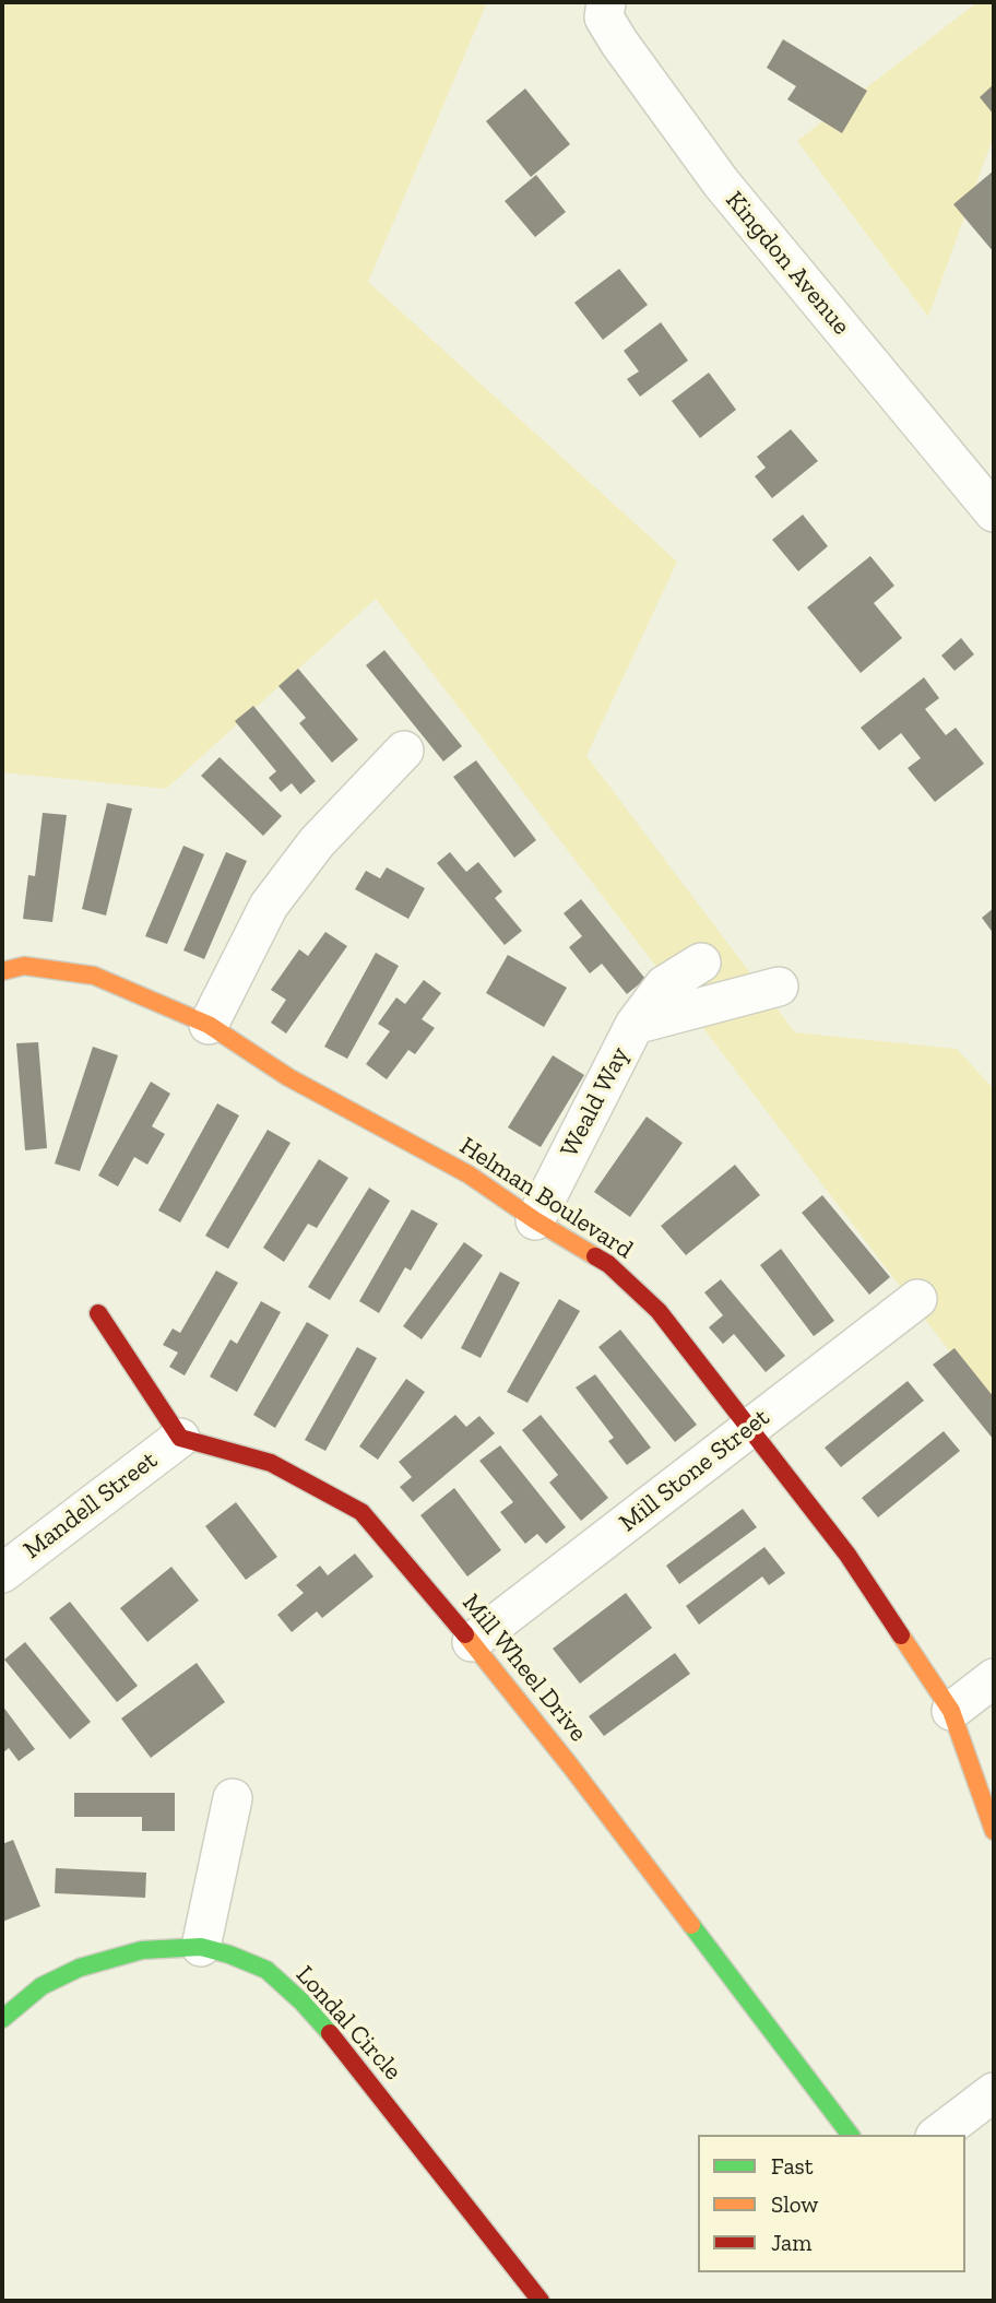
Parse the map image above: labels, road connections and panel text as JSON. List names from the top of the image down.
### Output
{
  "streets": {
    "street": [
      "Kingdon Avenue",
      "Weald Way",
      "Helman Boulevard",
      "Mill Stone Street",
      "Mandell Street",
      "Mill Wheel Drive",
      "Londal Circle"
    ]
  },
  "crossings": [
    ["Weald Way", "Helman Boulevard"],
    ["Helman Boulevard", "Mill Stone Street"],
    ["Mill Stone Street", "Mill Wheel Drive"],
    ["Mandell Street", "Mill Wheel Drive"]
  ],
  "legend": ["Fast", "Slow", "Jam"]
}
